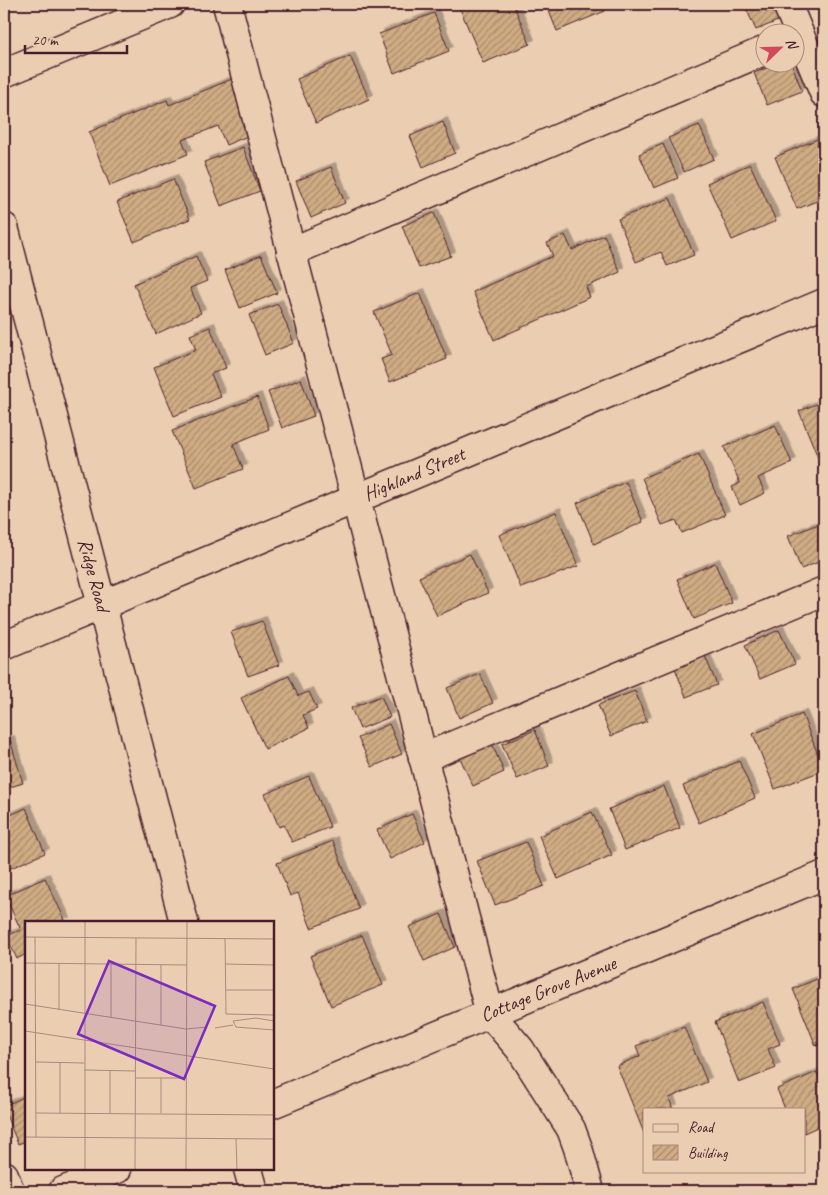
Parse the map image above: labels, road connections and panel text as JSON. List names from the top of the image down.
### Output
{
  "streets": {
    "street": ["Highland Street", "Ridge Road", "Cottage Grove Avenue"]
  },
  "crossings": [
    ["Highland Street", "Ridge Road"]
  ],
  "legend": ["Road", "Building"],
  "scale_bar": "20 m",
  "north": "top right"
}
